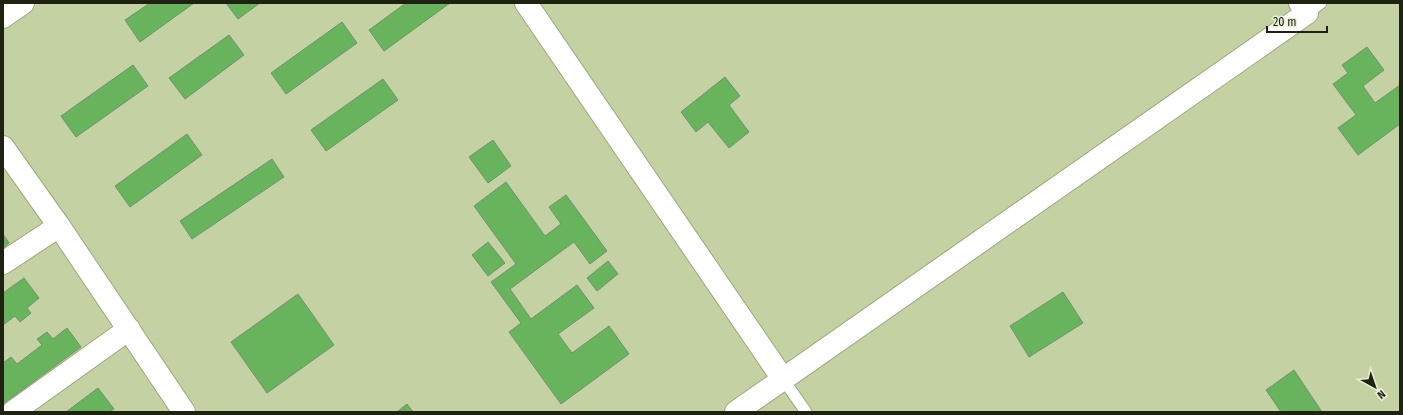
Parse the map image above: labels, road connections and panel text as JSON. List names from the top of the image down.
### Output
{
  "scale_bar": "20 m",
  "north": "bottom right"
}
